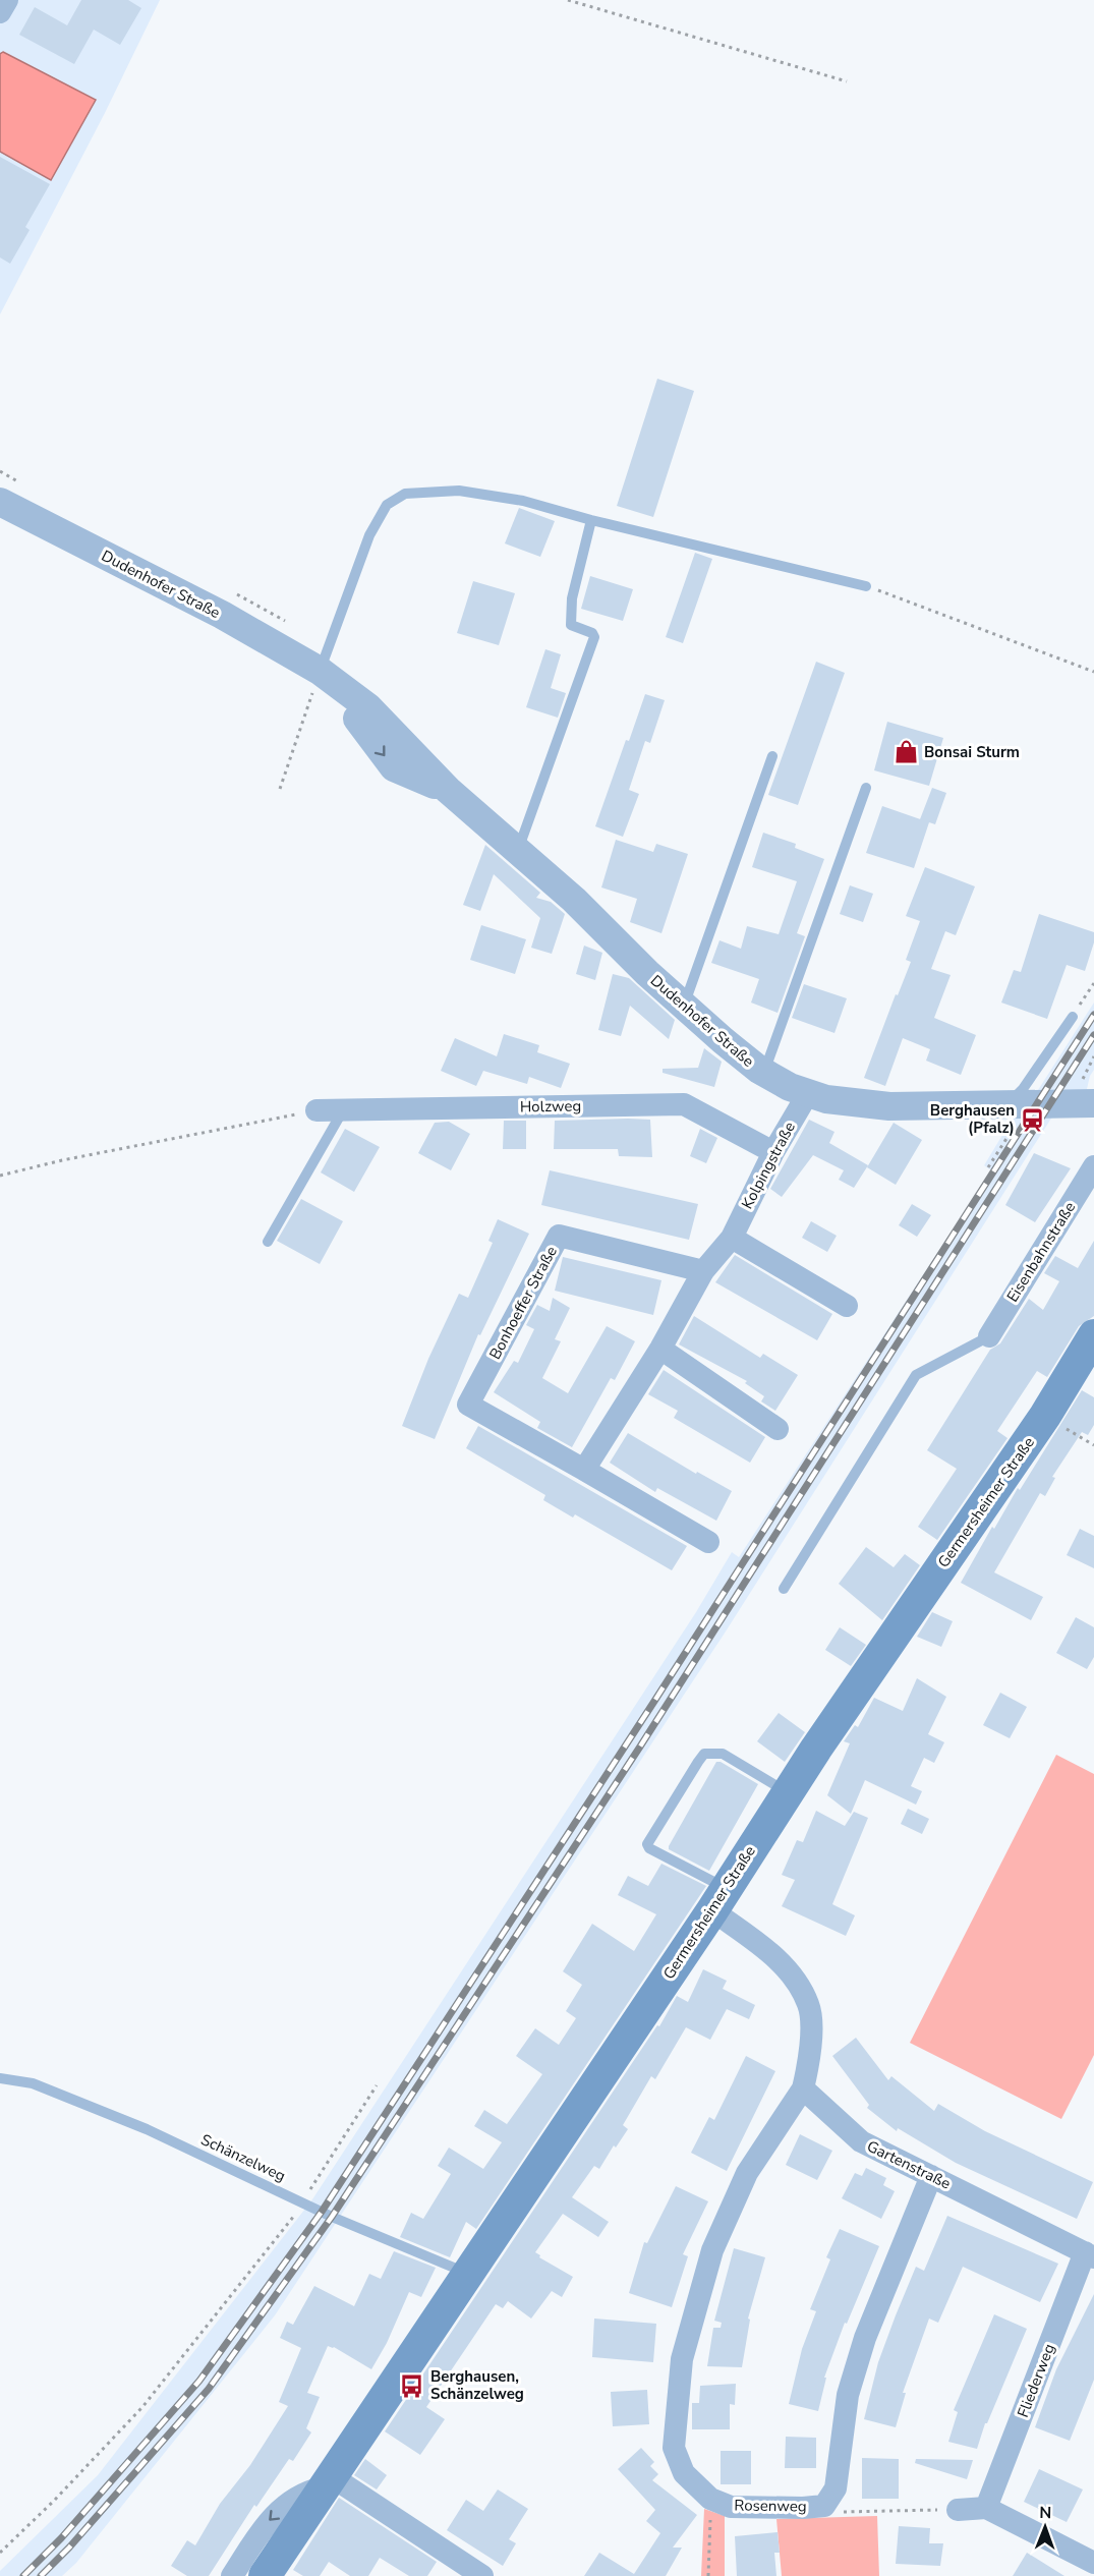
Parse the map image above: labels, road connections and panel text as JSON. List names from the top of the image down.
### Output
{
  "streets": {
    "main road": ["Germersheimer Straße"],
    "street": [
      "Dudenhofer Straße",
      "Holzweg",
      "Kolpingstraße",
      "Eisenbahnstraße",
      "Bonhoeffer Straße",
      "Gartenstraße",
      "Fliederweg",
      "Rosenweg"
    ],
    "lane": ["Schänzelweg"]
  },
  "crossings": [
    ["Dudenhofer Straße", "Kolpingstraße"],
    ["Holzweg", "Kolpingstraße"],
    ["Kolpingstraße", "Bonhoeffer Straße"],
    ["Germersheimer Straße", "Schänzelweg"],
    ["Gartenstraße", "Fliederweg"],
    ["Gartenstraße", "Rosenweg"]
  ],
  "places": {
    "shop": ["Bonsai Sturm"],
    "station": ["Berghausen (Pfalz)"],
    "bus stop": ["Berghausen, Schänzelweg"]
  },
  "north": "top"
}
